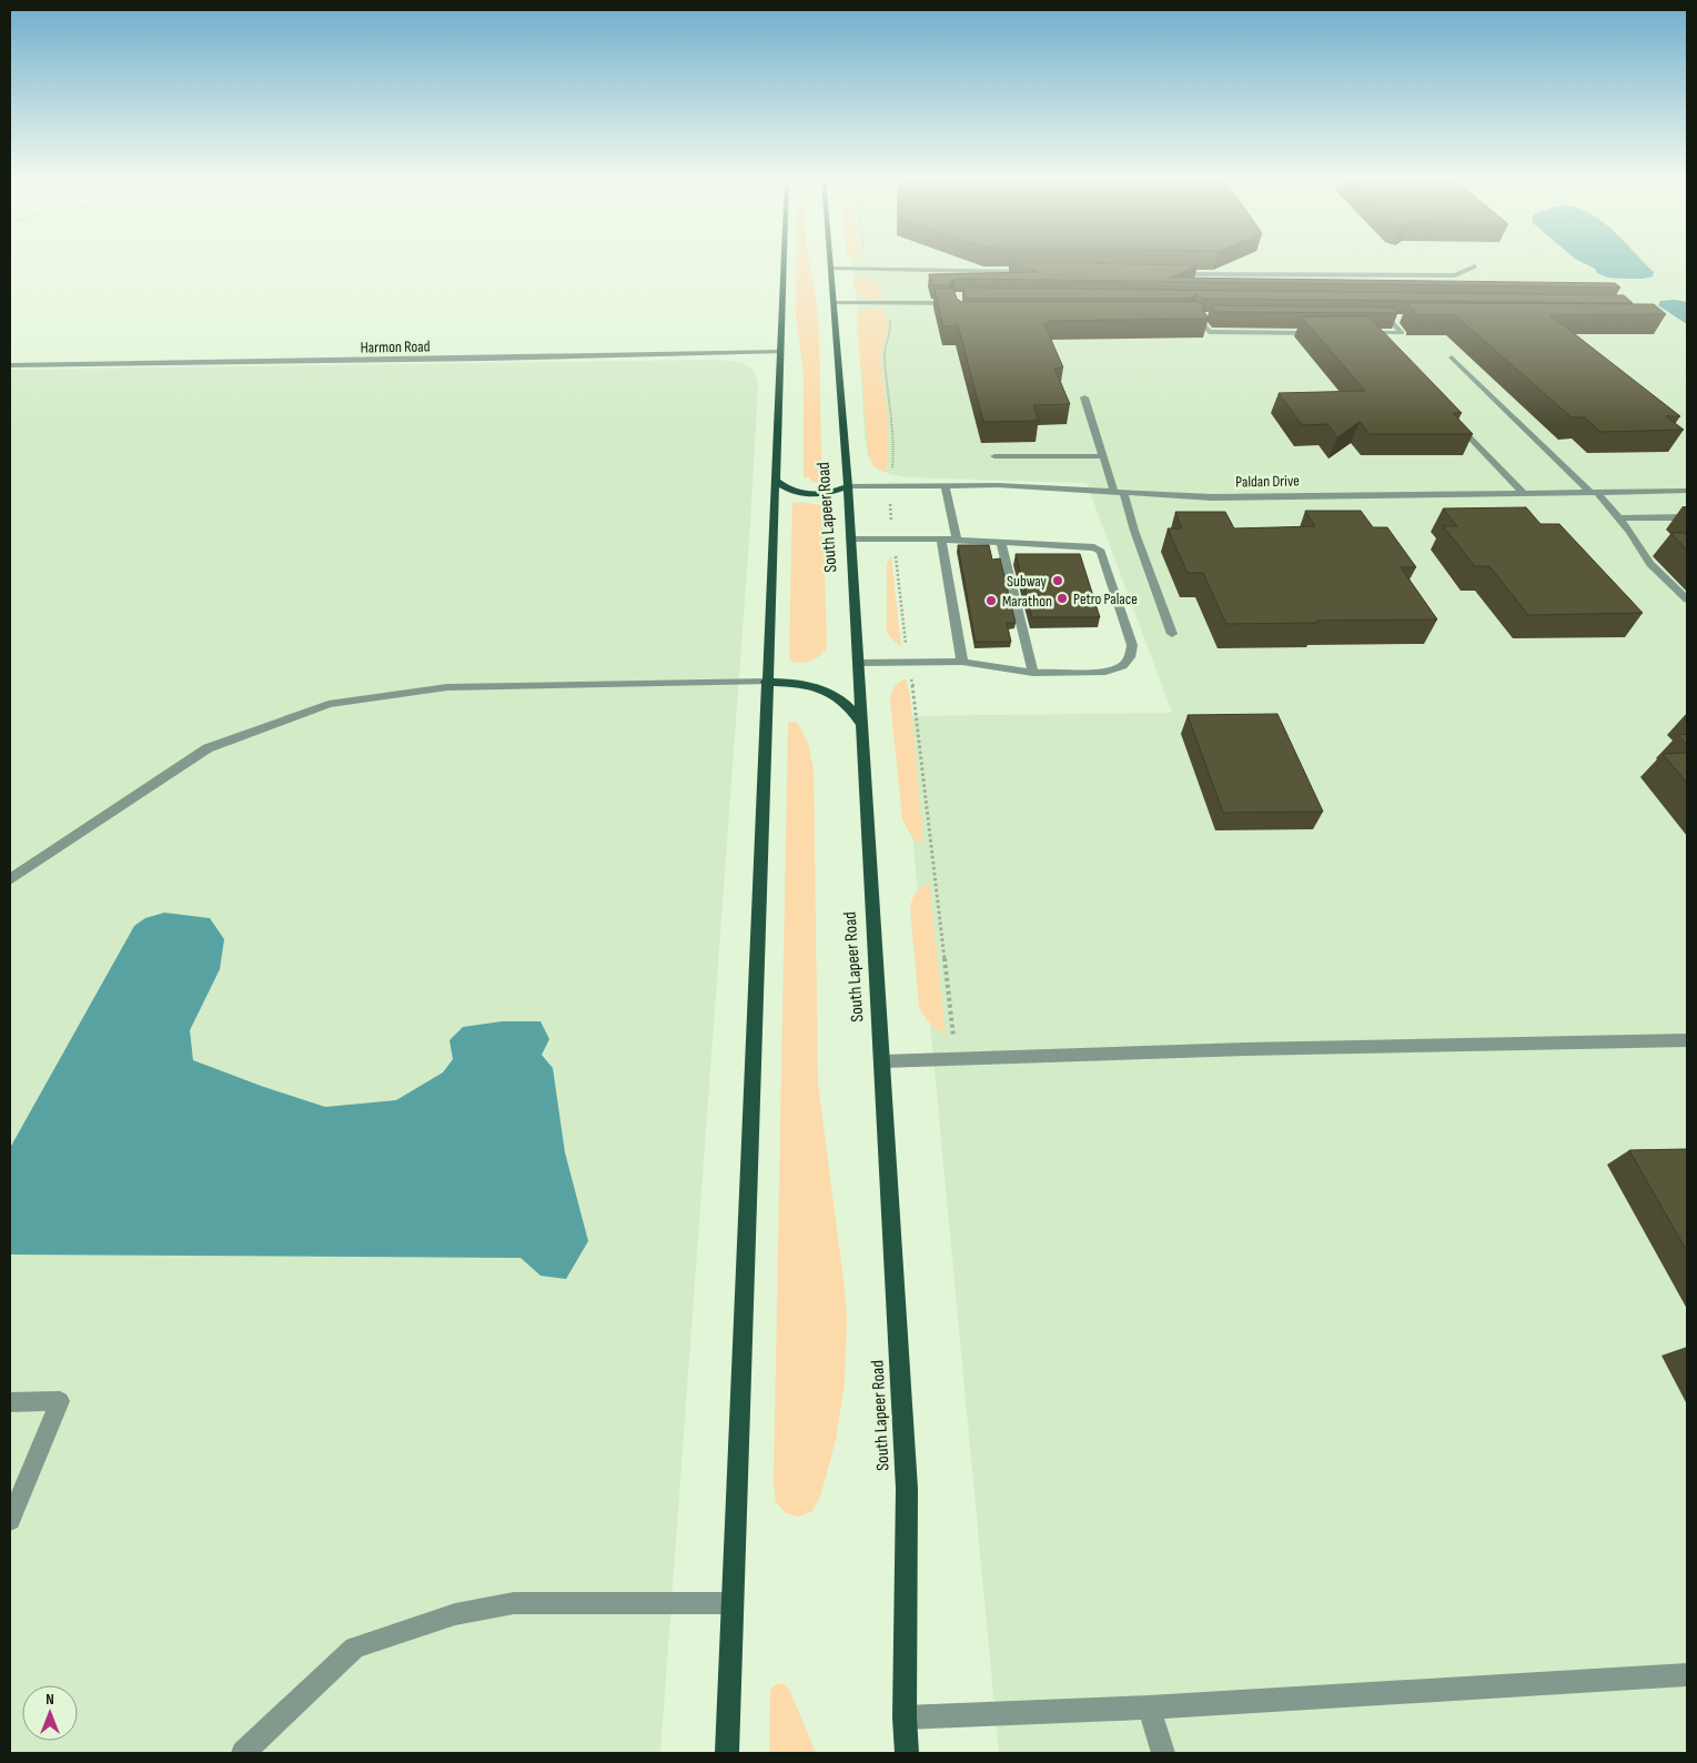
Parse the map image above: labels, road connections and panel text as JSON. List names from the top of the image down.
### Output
{
  "streets": {
    "main road": ["South Lapeer Road"],
    "street": ["Harmon Road", "Paldan Drive"]
  },
  "crossings": [
    ["Paldan Drive", "South Lapeer Road"]
  ],
  "places": ["Subway", "Petro Palace", "Marathon"],
  "north": "top"
}
